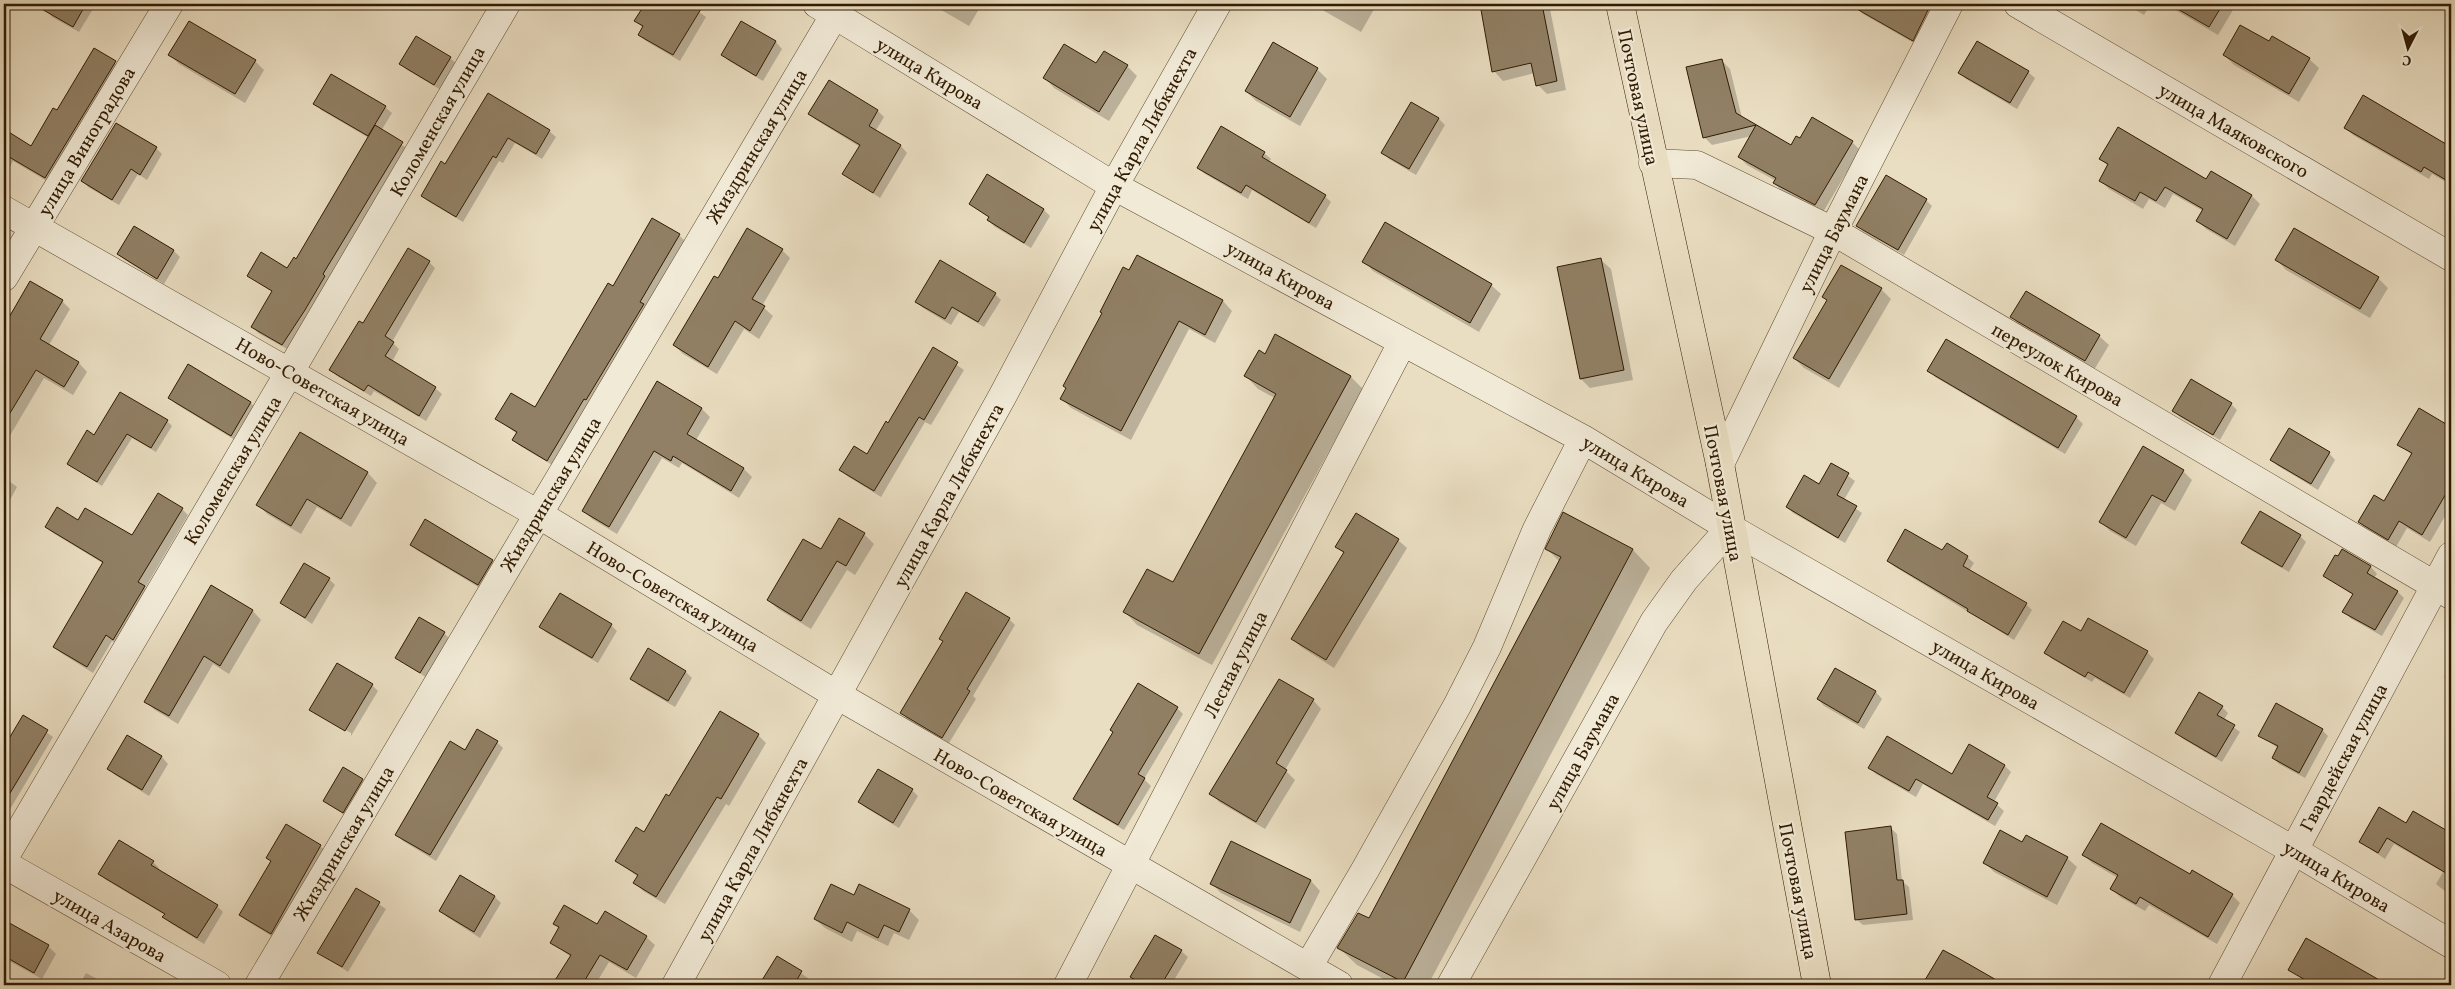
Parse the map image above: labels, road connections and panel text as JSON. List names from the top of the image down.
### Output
{
  "streets": {
    "main road": ["Почтовая улица"],
    "street": [
      "улица Кирова",
      "Коломенская улица",
      "улица Маяковского",
      "улица Карла Либкнехта",
      "улица Виноградова",
      "Жиздринская улица",
      "улица Баумана",
      "переулок Кирова",
      "Ново-Советская улица",
      "Лесная улица",
      "Гвардейская улица",
      "улица Азарова"
    ]
  },
  "crossings": [
    ["улица Кирова", "Почтовая улица"],
    ["улица Кирова", "улица Карла Либкнехта"],
    ["улица Кирова", "Жиздринская улица"],
    ["улица Кирова", "улица Баумана"],
    ["улица Кирова", "Лесная улица"],
    ["улица Кирова", "Гвардейская улица"],
    ["Почтовая улица", "улица Баумана"],
    ["Почтовая улица", "переулок Кирова"],
    ["Коломенская улица", "Ново-Советская улица"],
    ["улица Карла Либкнехта", "Ново-Советская улица"],
    ["улица Виноградова", "Ново-Советская улица"],
    ["Жиздринская улица", "Ново-Советская улица"],
    ["улица Баумана", "переулок Кирова"],
    ["переулок Кирова", "Гвардейская улица"],
    ["Ново-Советская улица", "Лесная улица"]
  ],
  "north": "bottom"
}
